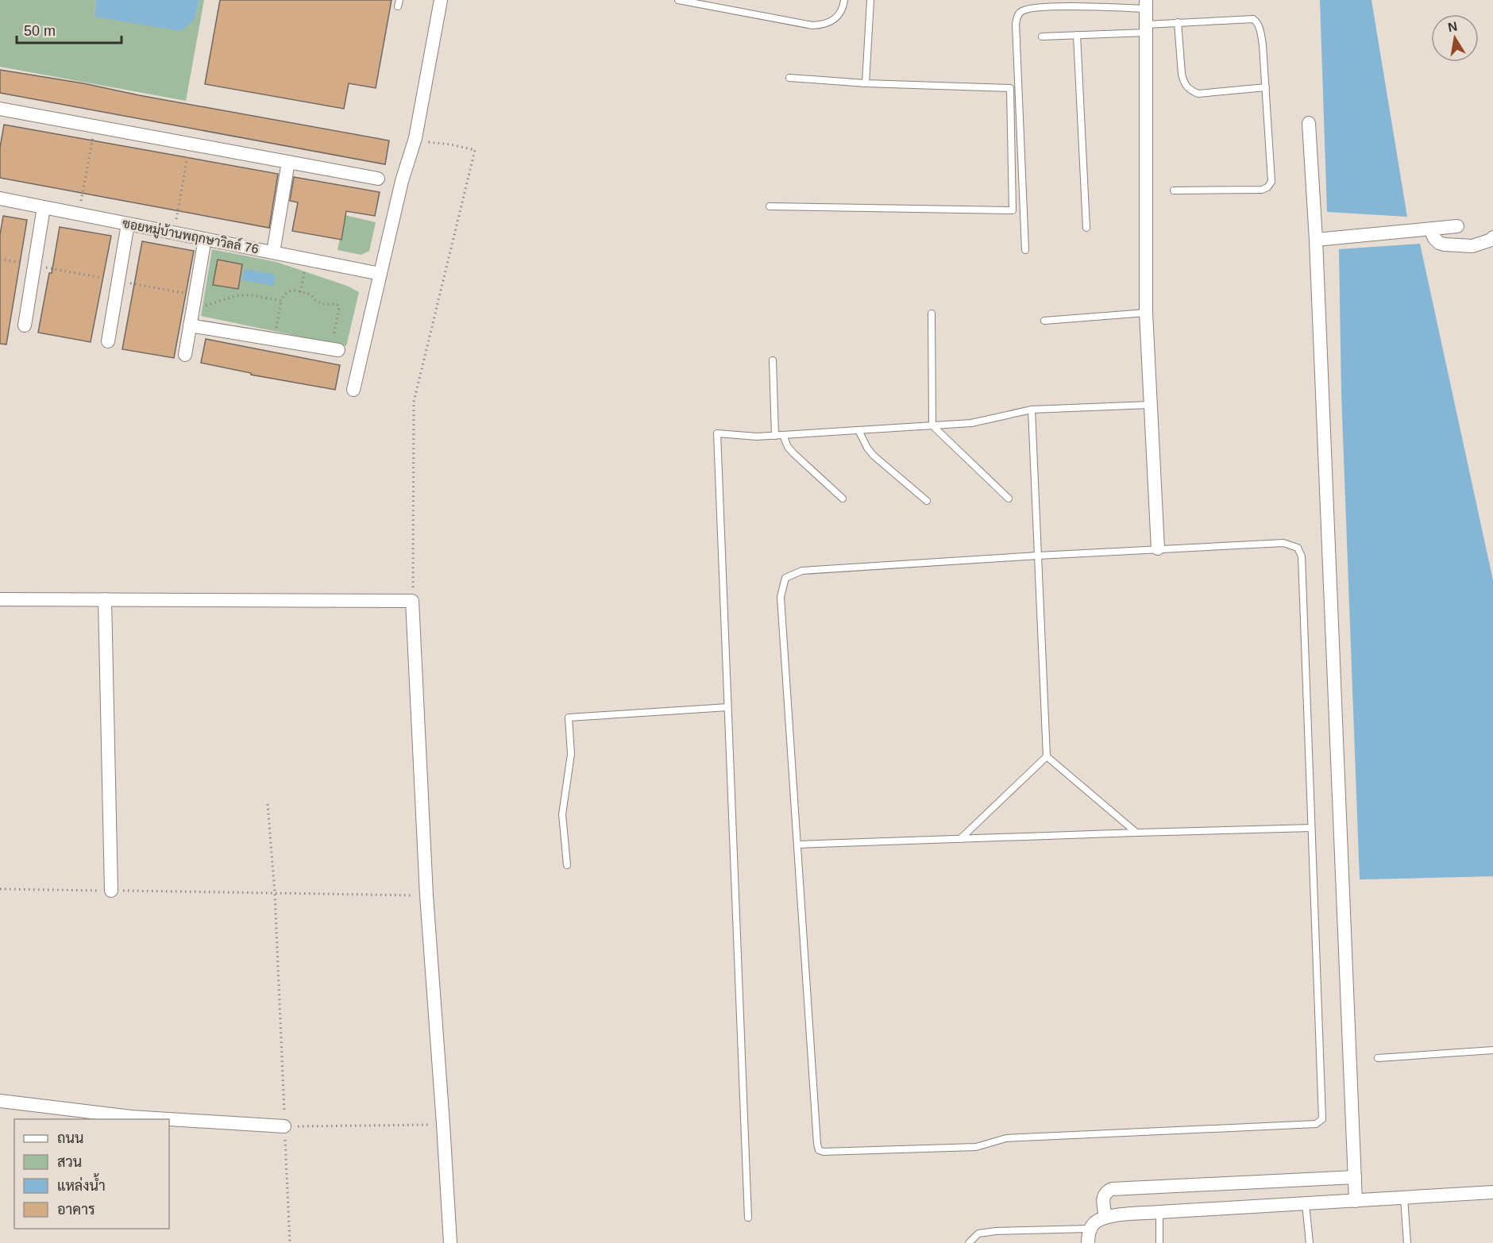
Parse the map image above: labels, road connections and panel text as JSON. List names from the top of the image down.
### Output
{
  "streets": {
    "street": ["ซอยหมู่บ้านพฤกษาวิลล์ 76"]
  },
  "legend": [
    "ถนน",
    "สวน",
    "แหล่งน้ำ",
    "อาคาร"
  ],
  "scale_bar": "50 m",
  "north": "top"
}
